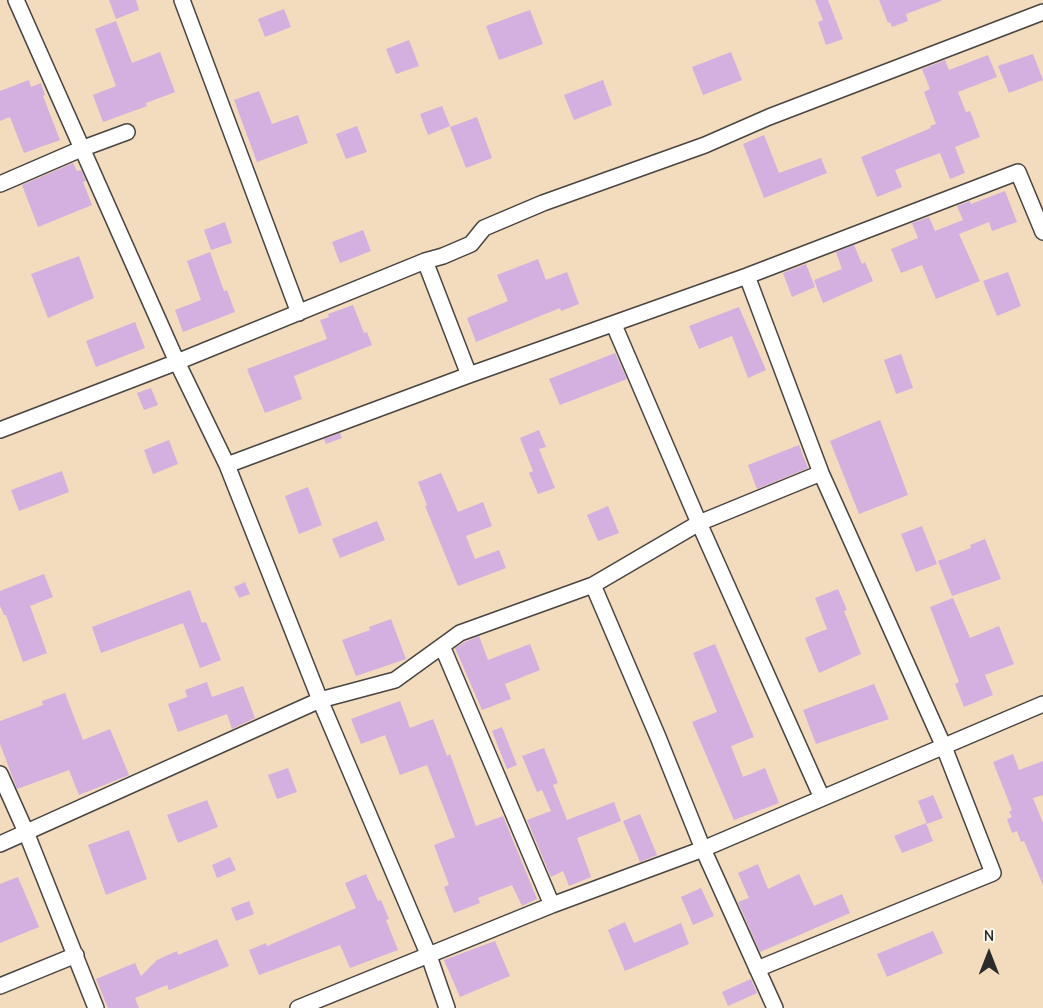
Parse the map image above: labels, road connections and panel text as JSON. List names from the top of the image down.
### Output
{
  "north": "top"
}
